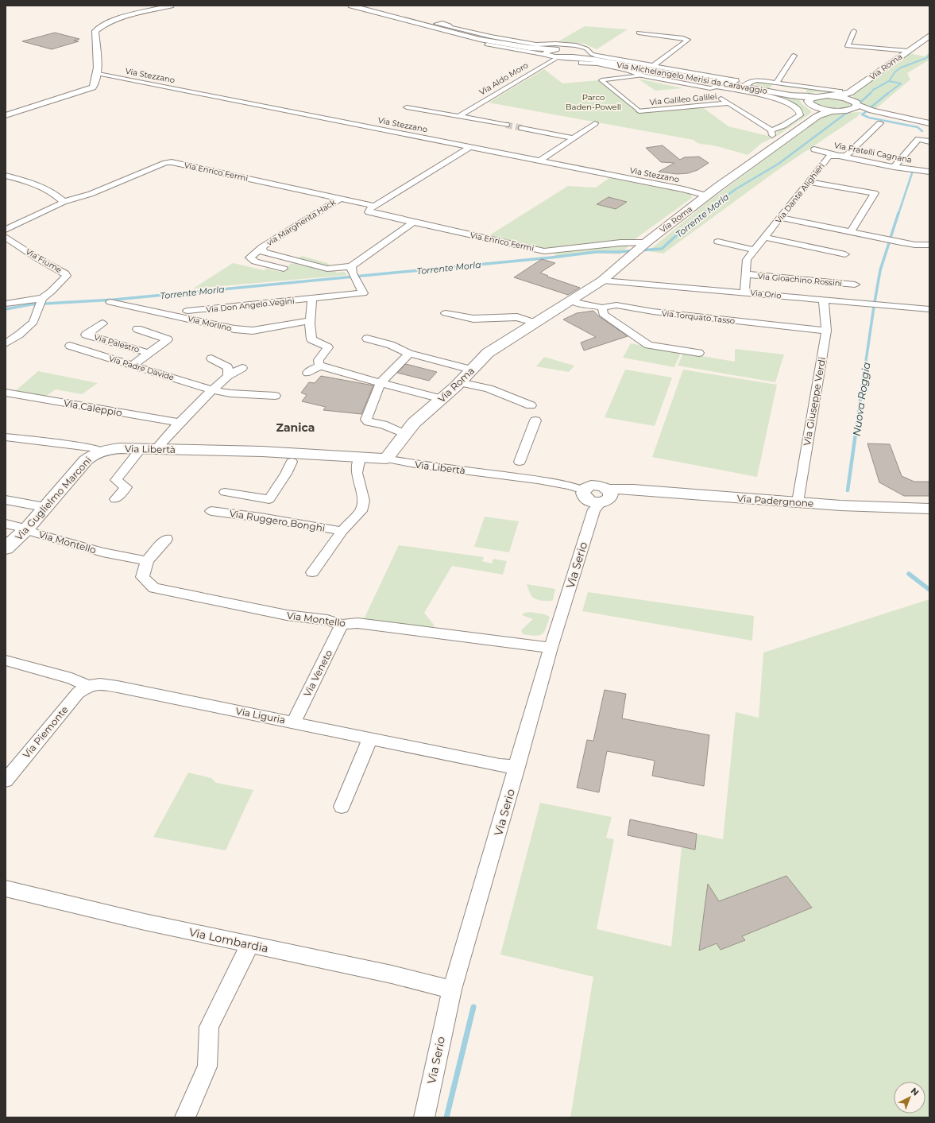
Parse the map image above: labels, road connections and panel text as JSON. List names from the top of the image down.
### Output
{
  "streets": {
    "main road": ["Via Roma", "Via Libertà", "Via Guglielmo Marconi"],
    "street": [
      "Via Stezzano",
      "Via Michelangelo Merisi da Caravaggio",
      "Via Aldo Moro",
      "Via Galileo Galilei",
      "Via Fratelli Cagnana",
      "Via Enrico Fermi",
      "Via Dante Alighieri",
      "via Margherita Hack",
      "Via Fiume",
      "Via Gioachino Rossini",
      "Via Orio",
      "Via Don Angelo Vegini",
      "Via Torquato Tasso",
      "Via Morlino",
      "Via Palestro",
      "Via Padre Davide",
      "Via Giuseppe Verdi",
      "Via Caleppio",
      "Via Padergnone",
      "Via Ruggero Bonghi",
      "Via Montello",
      "Via Serio",
      "Via Veneto",
      "Via Liguria",
      "Via Piemonte",
      "Via Lombardia"
    ]
  },
  "crossings": [
    ["Via Roma", "Via Stezzano"],
    ["Via Roma", "Via Michelangelo Merisi da Caravaggio"],
    ["Via Roma", "Via Enrico Fermi"],
    ["Via Roma", "Via Orio"],
    ["Via Roma", "Via Torquato Tasso"],
    ["Via Roma", "Via Libertà"],
    ["Via Michelangelo Merisi da Caravaggio", "Via Aldo Moro"],
    ["Via Fratelli Cagnana", "Via Dante Alighieri"],
    ["Via Enrico Fermi", "via Margherita Hack"],
    ["Via Dante Alighieri", "Via Gioachino Rossini"],
    ["Via Dante Alighieri", "Via Orio"],
    ["via Margherita Hack", "Via Don Angelo Vegini"],
    ["Via Orio", "Via Giuseppe Verdi"],
    ["Via Torquato Tasso", "Via Giuseppe Verdi"],
    ["Via Palestro", "Via Padre Davide"],
    ["Via Giuseppe Verdi", "Via Padergnone"],
    ["Via Libertà", "Via Guglielmo Marconi"],
    ["Via Libertà", "Via Padergnone"],
    ["Via Libertà", "Via Ruggero Bonghi"],
    ["Via Libertà", "Via Serio"],
    ["Via Guglielmo Marconi", "Via Montello"],
    ["Via Padergnone", "Via Serio"],
    ["Via Montello", "Via Serio"],
    ["Via Montello", "Via Veneto"],
    ["Via Serio", "Via Liguria"],
    ["Via Serio", "Via Lombardia"],
    ["Via Veneto", "Via Liguria"],
    ["Via Liguria", "Via Piemonte"]
  ],
  "districts": ["Zanica"],
  "water": ["Torrente Morla", "Nuova Roggia"],
  "parks": ["Parco Baden-Powell"],
  "north": "top right"
}
